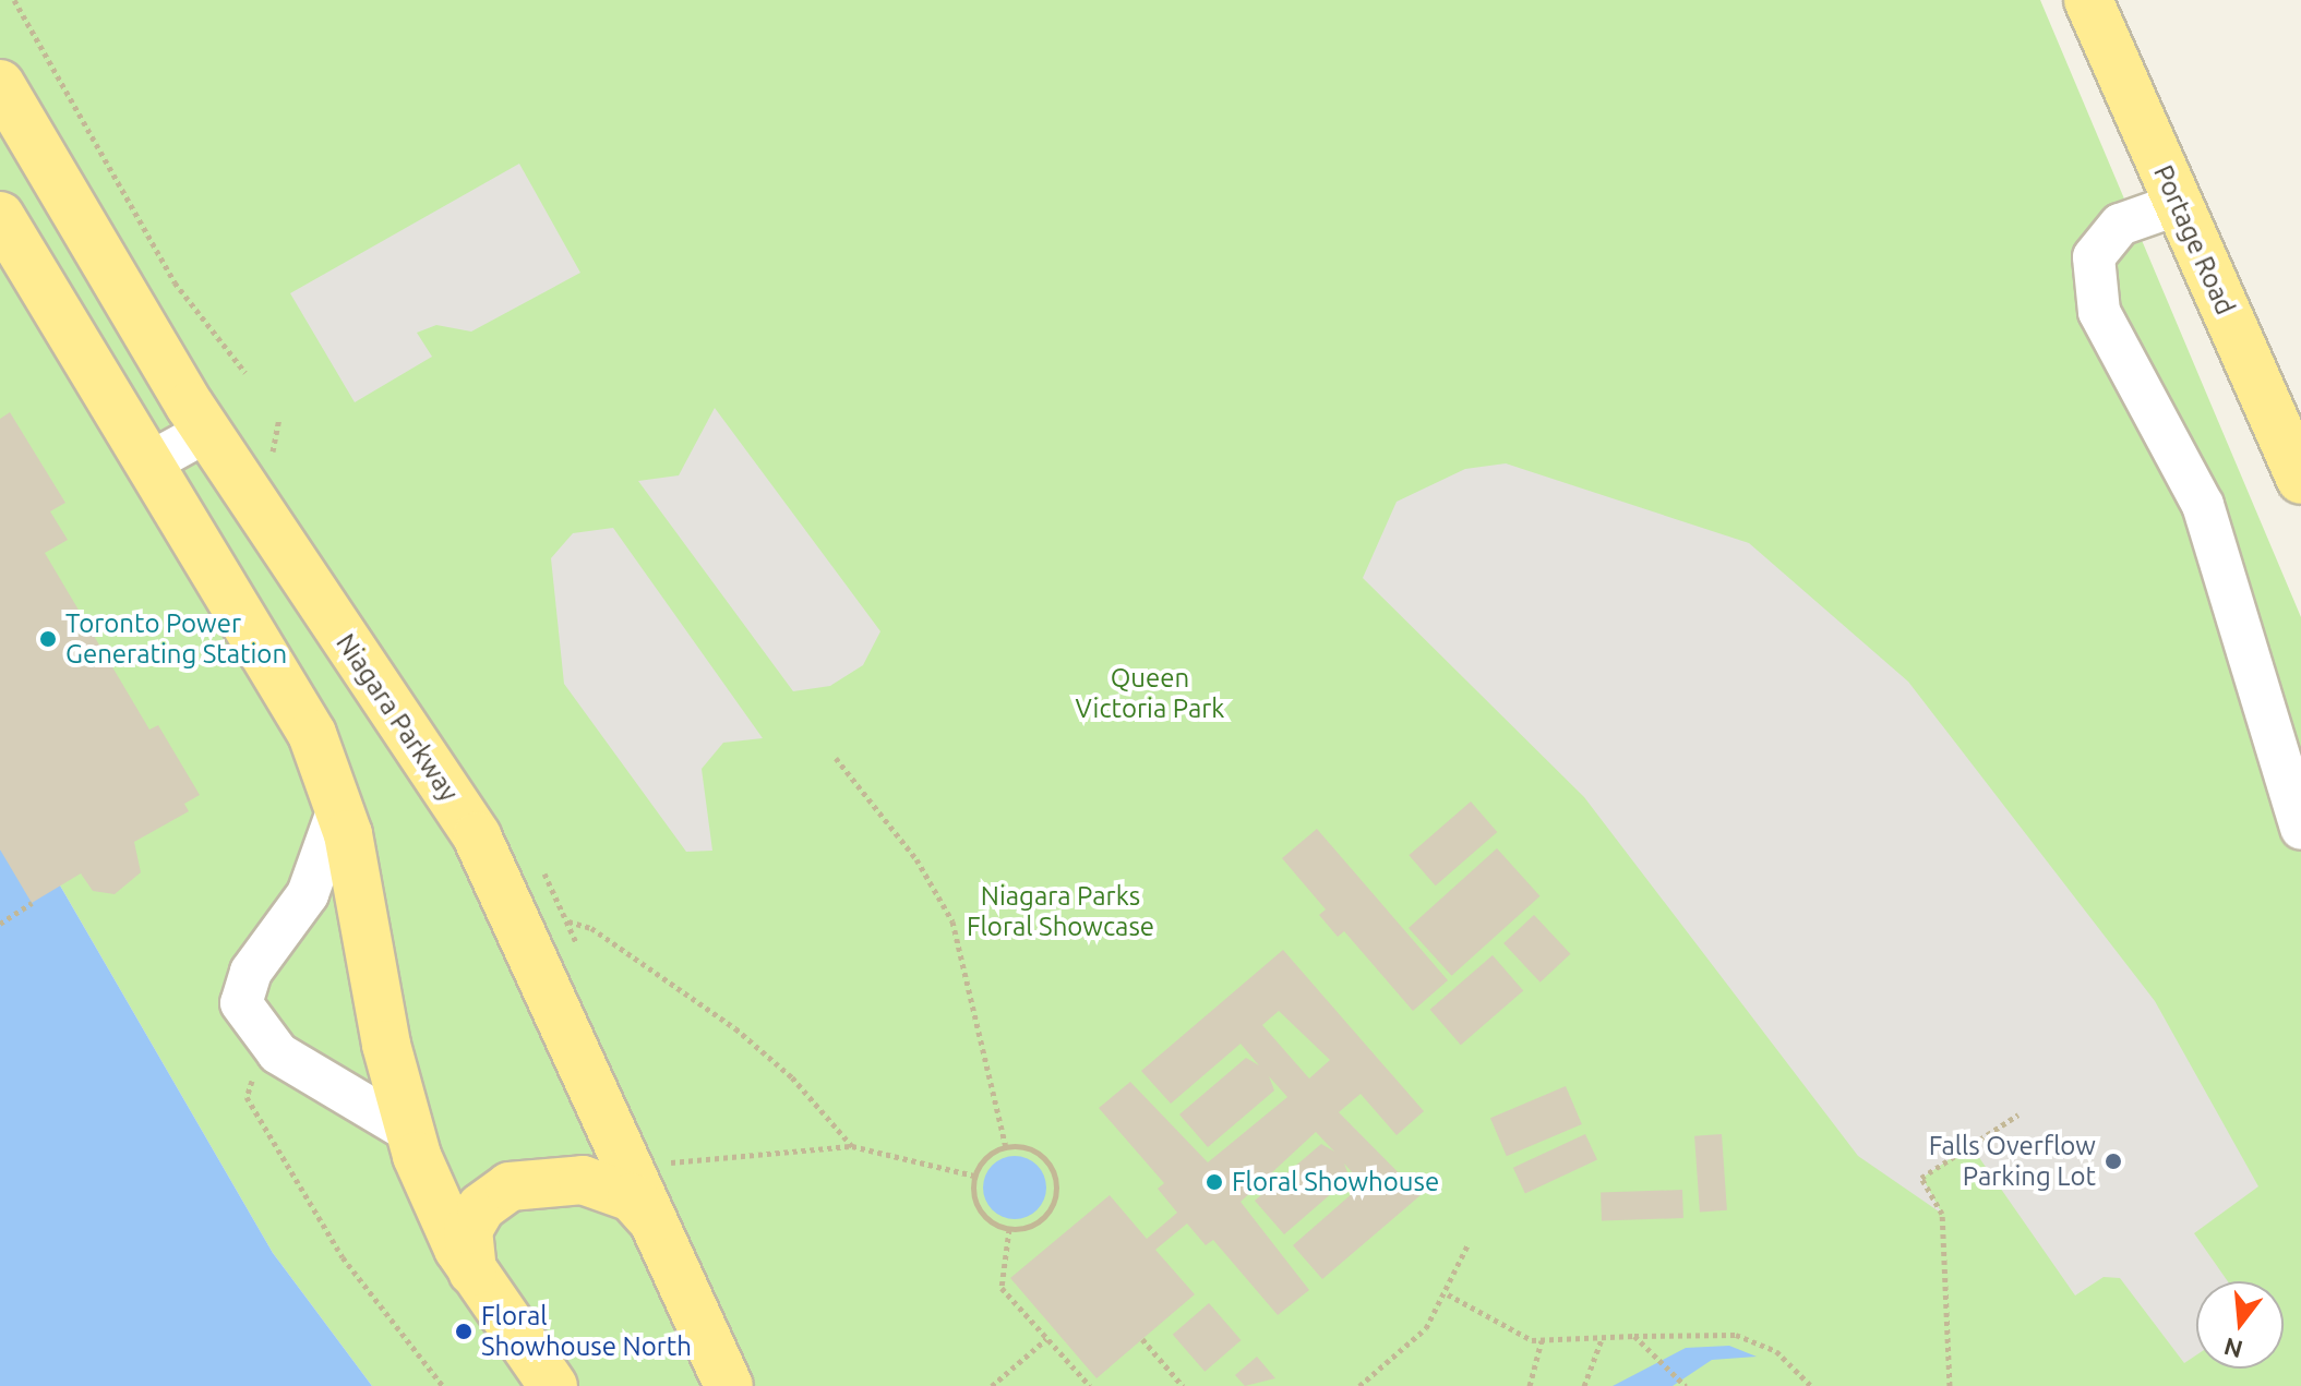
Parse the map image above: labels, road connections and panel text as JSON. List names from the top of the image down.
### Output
{
  "streets": {
    "main road": ["Portage Road", "Niagara Parkway"]
  },
  "parks": ["Queen Victoria Park", "Niagara Parks Floral Showcase"],
  "places": [
    "Toronto Power Generating Station",
    "Falls Overflow Parking Lot",
    "Floral Showhouse",
    "Floral Showhouse North"
  ],
  "north": "bottom"
}
